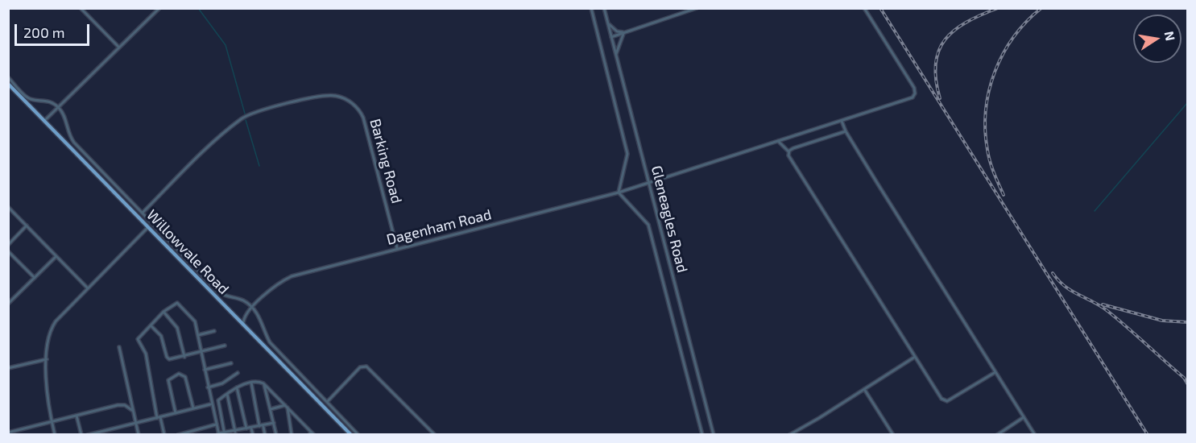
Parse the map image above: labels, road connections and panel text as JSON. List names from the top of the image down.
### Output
{
  "streets": {
    "main road": ["Willowvale Road"],
    "street": ["Barking Road", "Gleneagles Road", "Dagenham Road"]
  },
  "crossings": [
    ["Barking Road", "Dagenham Road"],
    ["Gleneagles Road", "Dagenham Road"],
    ["Dagenham Road", "Willowvale Road"]
  ],
  "scale_bar": "200 m",
  "north": "right"
}
